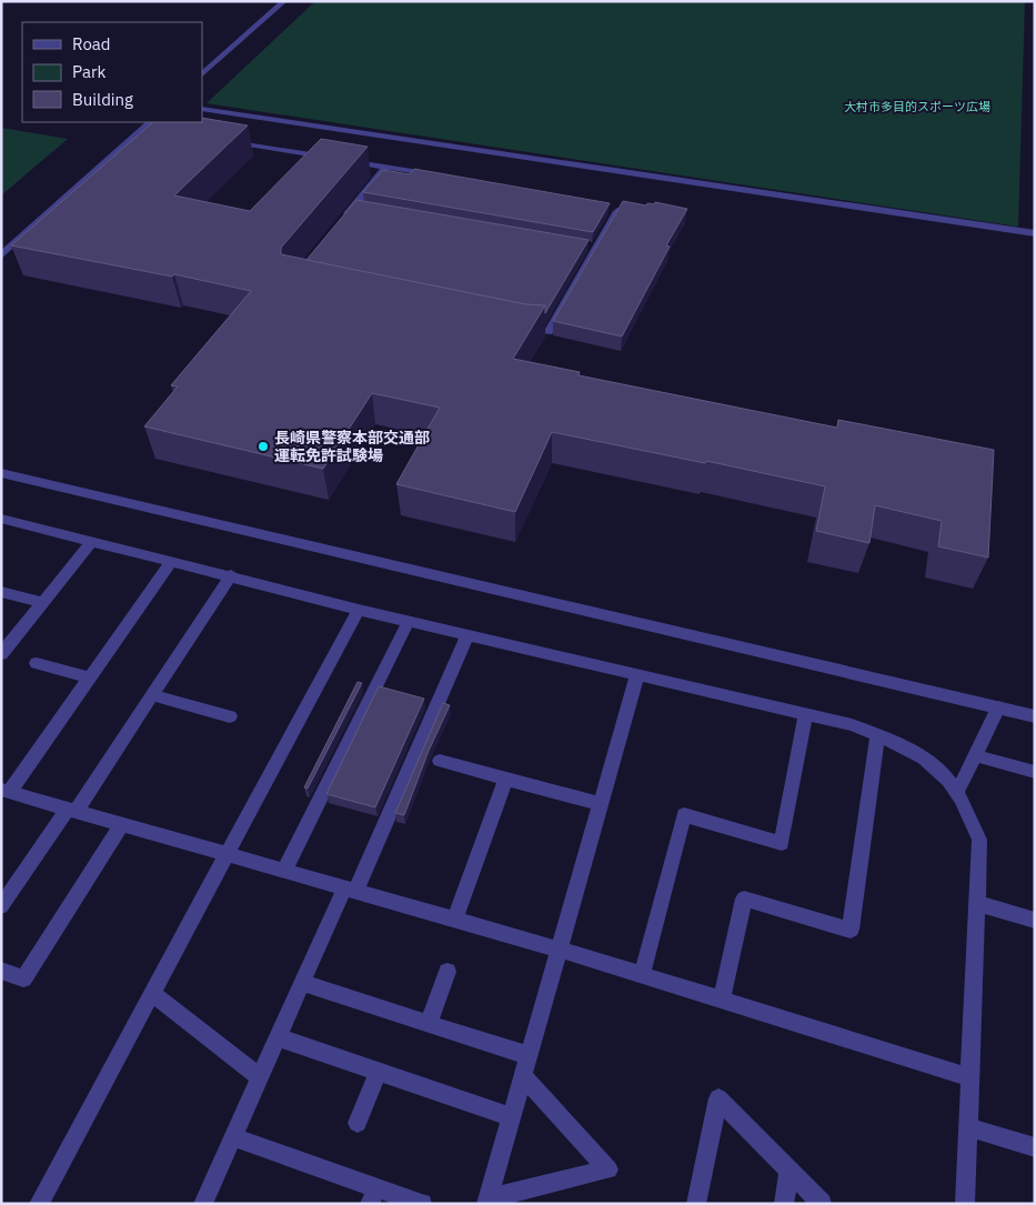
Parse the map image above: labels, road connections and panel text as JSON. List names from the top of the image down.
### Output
{
  "parks": ["大村市多目的スポーツ広場"],
  "places": ["長崎県警察本部交通部 運転免許試験場"],
  "legend": ["Road", "Park", "Building"]
}
